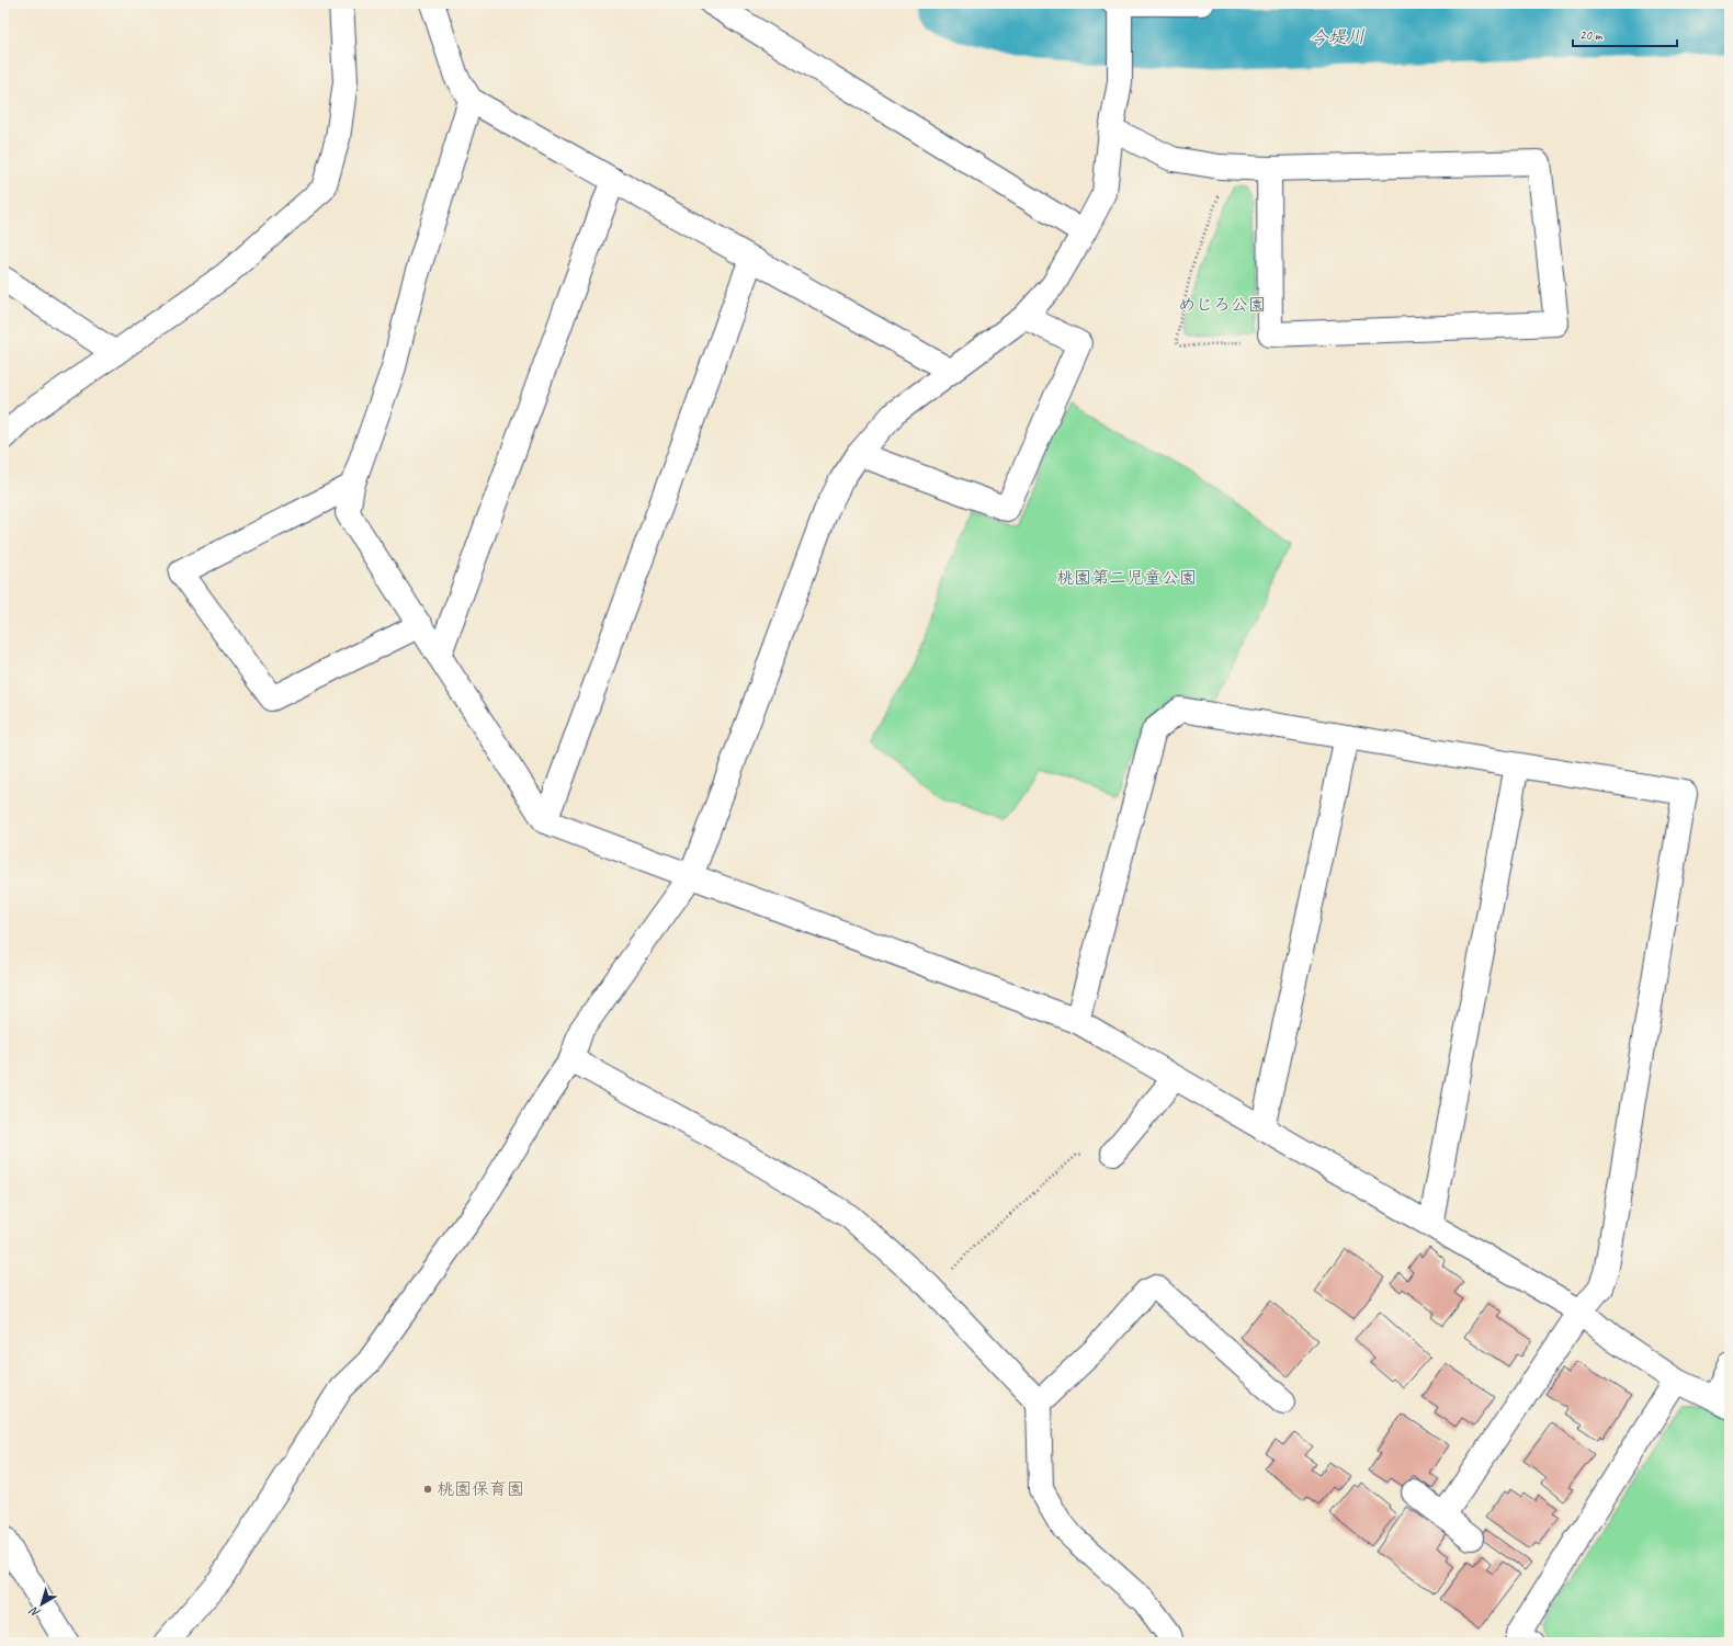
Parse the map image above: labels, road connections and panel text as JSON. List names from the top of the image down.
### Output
{
  "water": ["今堤川"],
  "parks": ["めじろ公園", "桃園第二児童公園"],
  "places": ["桃園保育園"],
  "scale_bar": "20 m",
  "north": "bottom left"
}
